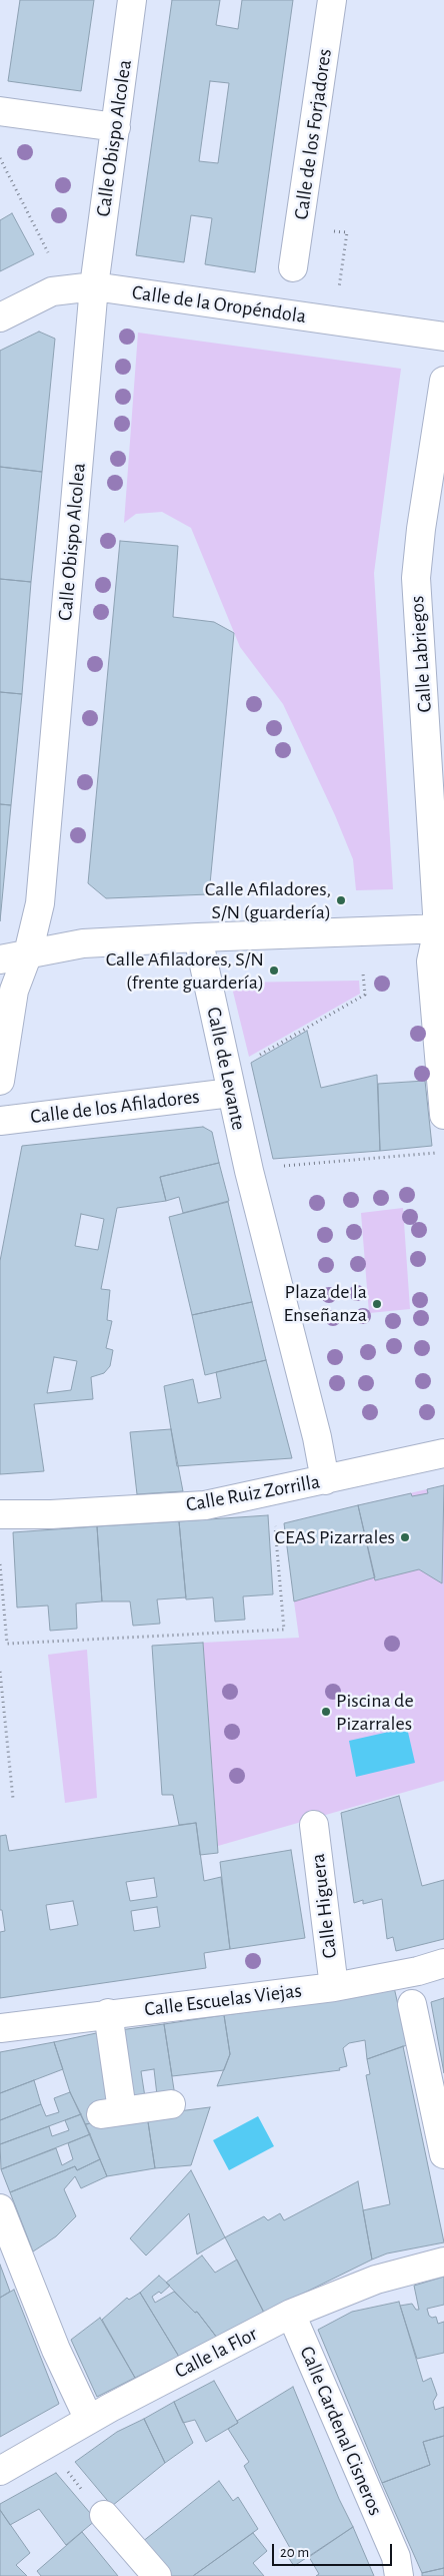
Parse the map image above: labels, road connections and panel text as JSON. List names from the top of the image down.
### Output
{
  "streets": {
    "street": [
      "Calle de los Forjadores",
      "Calle Obispo Alcolea",
      "Calle de la Oropéndola",
      "Calle Labriegos",
      "Calle de Levante",
      "Calle de los Afiladores",
      "Calle Ruiz Zorrilla",
      "Calle Higuera",
      "Calle Escuelas Viejas",
      "Calle la Flor",
      "Calle Cardenal Cisneros"
    ]
  },
  "crossings": [
    ["Calle Obispo Alcolea", "Calle de la Oropéndola"],
    ["Calle de Levante", "Calle de los Afiladores"],
    ["Calle de Levante", "Calle Ruiz Zorrilla"],
    ["Calle Higuera", "Calle Escuelas Viejas"],
    ["Calle la Flor", "Calle Cardenal Cisneros"]
  ],
  "places": [
    "Calle Afiladores, S/N (guardería)",
    "Calle Afiladores, S/N (frente guardería)",
    "Plaza de la Enseñanza",
    "CEAS Pizarrales",
    "Piscina de Pizarrales"
  ],
  "scale_bar": "20 m"
}
